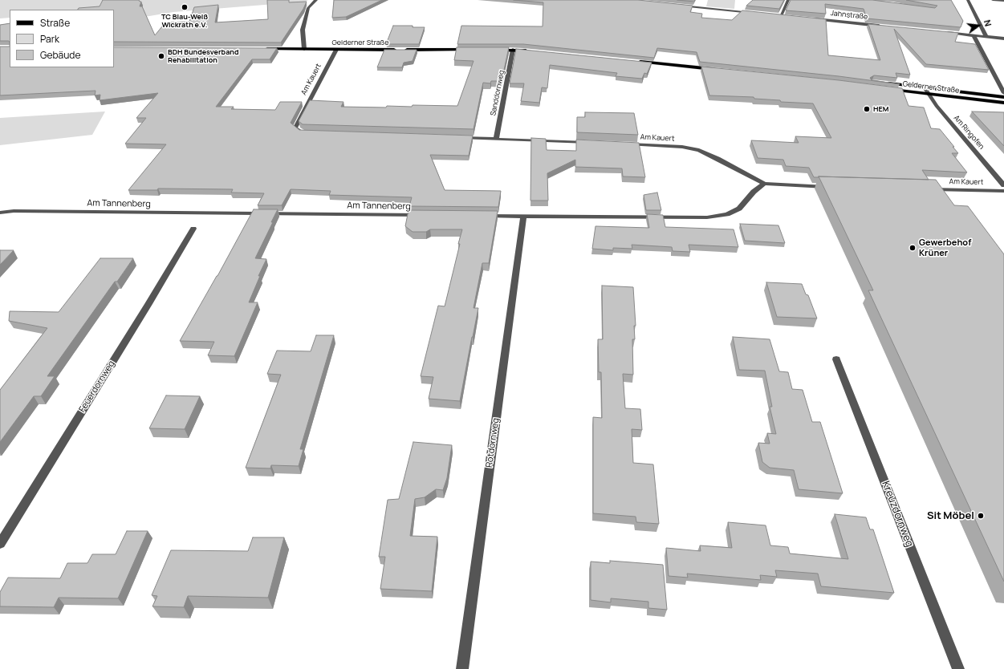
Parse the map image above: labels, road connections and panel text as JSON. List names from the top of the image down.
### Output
{
  "streets": {
    "main road": ["Gelderner Straße"],
    "street": [
      "Jahnstraße",
      "Am Kauert",
      "Sanddornweg",
      "Am Ringofen",
      "Am Tannenberg",
      "Feuerdornweg",
      "Rotdornweg",
      "Kreuzdornweg"
    ]
  },
  "crossings": [
    ["Gelderner Straße", "Am Kauert"],
    ["Gelderner Straße", "Am Ringofen"]
  ],
  "places": [
    "TC Blau-Weiß Wickrath e.V.",
    "BDH Bundesverband Rehabilitation",
    "HEM",
    "Gewerbehof Krüner",
    "Sit Möbel"
  ],
  "legend": ["Straße", "Park", "Gebäude"],
  "north": "right"
}
